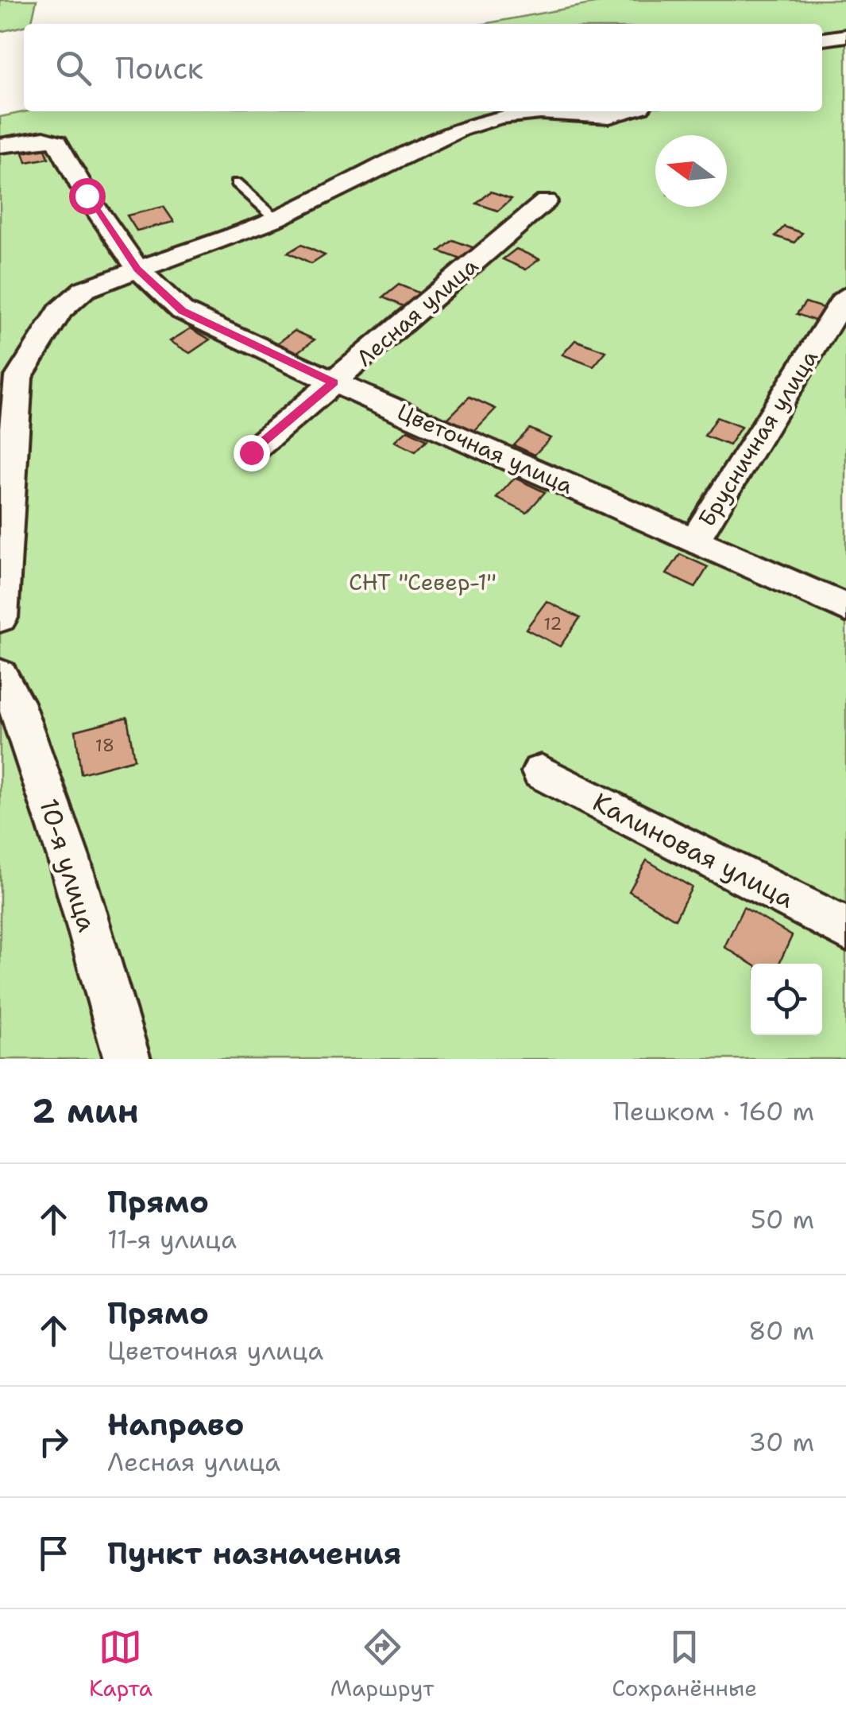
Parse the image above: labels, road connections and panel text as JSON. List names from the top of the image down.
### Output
{
  "streets": {
    "street": [
      "Лесная улица",
      "Брусничная улица",
      "Цветочная улица",
      "Калиновая улица",
      "10-я улица"
    ]
  },
  "crossings": [
    ["Лесная улица", "Цветочная улица"],
    ["Брусничная улица", "Цветочная улица"]
  ],
  "parks": ["СНТ \"Север-1\""],
  "house_numbers": ["12", "18"],
  "north": "left",
  "page": {
    "search": "Поиск",
    "heading": ["2 мин", "Пешком · 160 m"],
    "list": [
      ["Прямо", "11-я улица", "50 m"],
      ["Прямо", "Цветочная улица", "80 m"],
      ["Направо", "Лесная улица", "30 m"],
      "Пункт назначения"
    ],
    "nav": ["Карта", "Маршрут", "Сохранённые"]
  }
}
